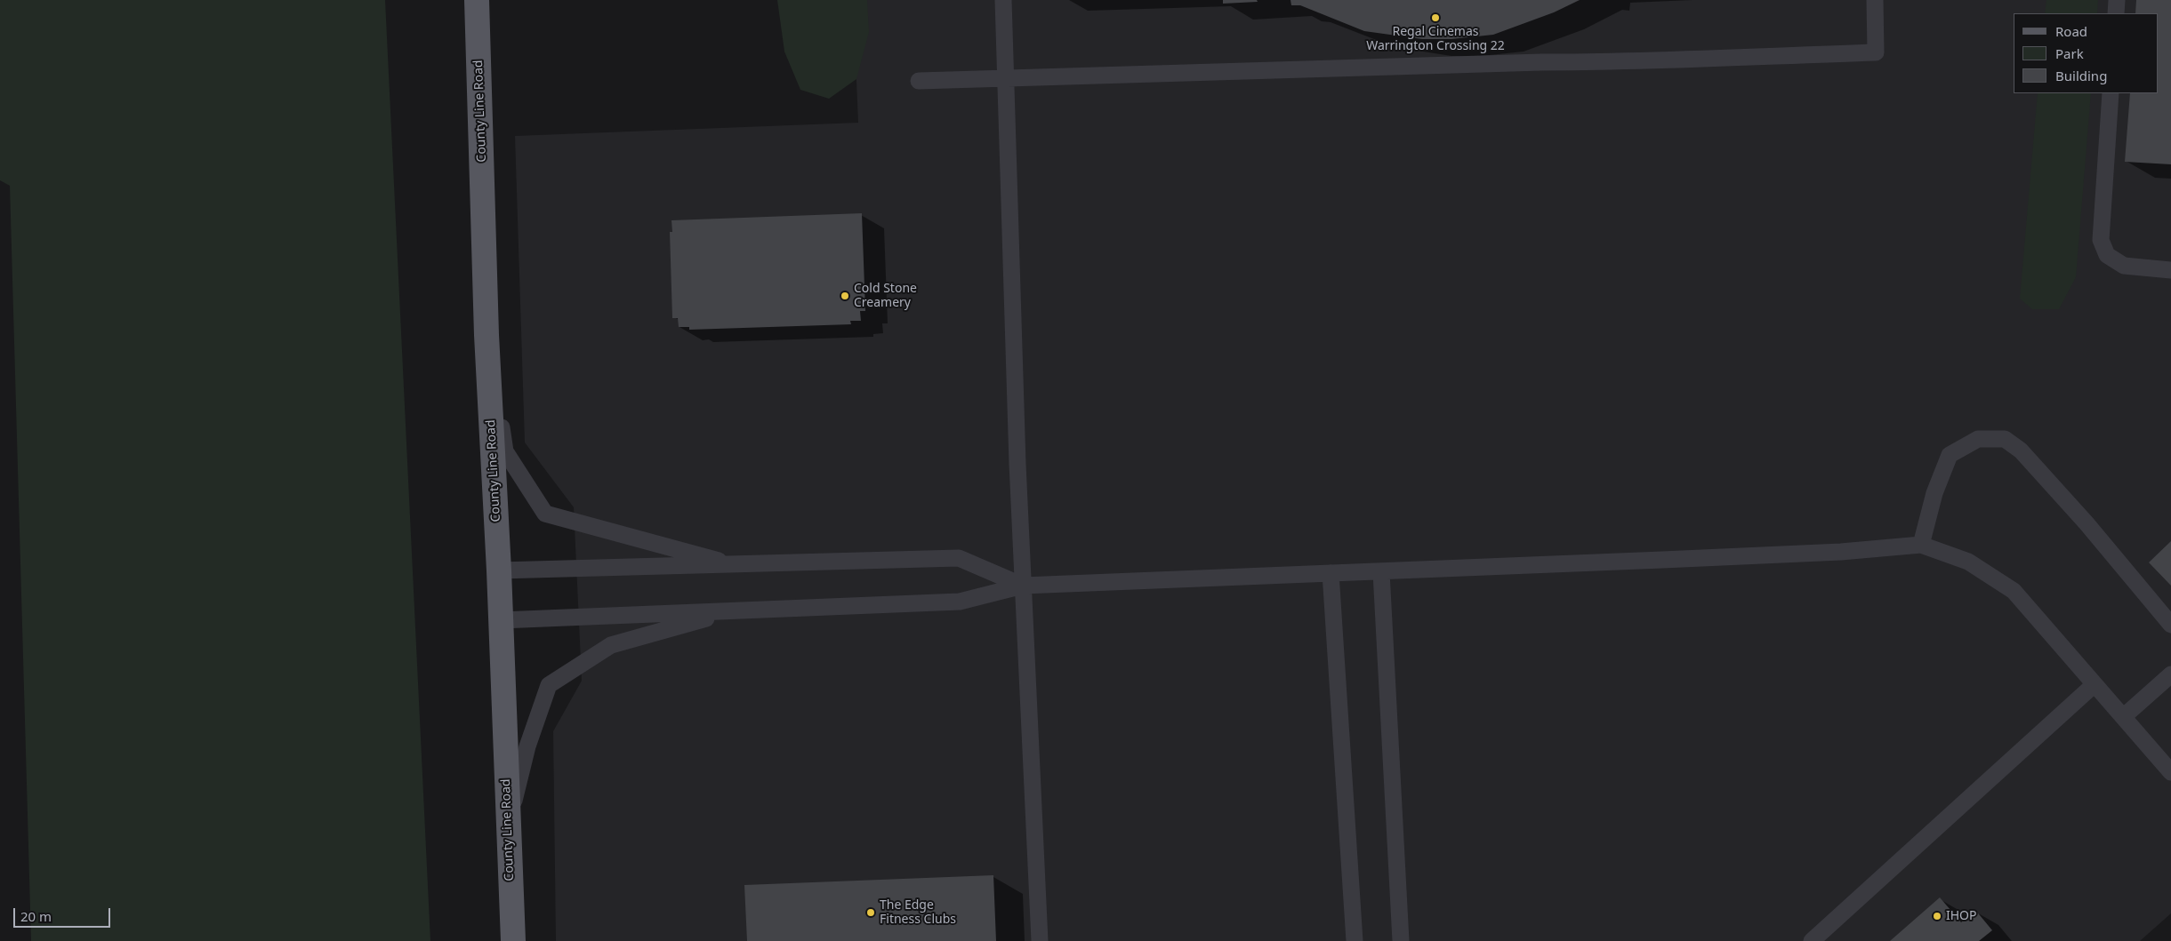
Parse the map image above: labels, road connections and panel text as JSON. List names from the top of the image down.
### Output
{
  "streets": {
    "main road": ["County Line Road"]
  },
  "places": [
    "Regal Cinemas Warrington Crossing 22",
    "Cold Stone Creamery",
    "The Edge Fitness Clubs",
    "IHOP"
  ],
  "legend": ["Road", "Park", "Building"],
  "scale_bar": "20 m"
}
